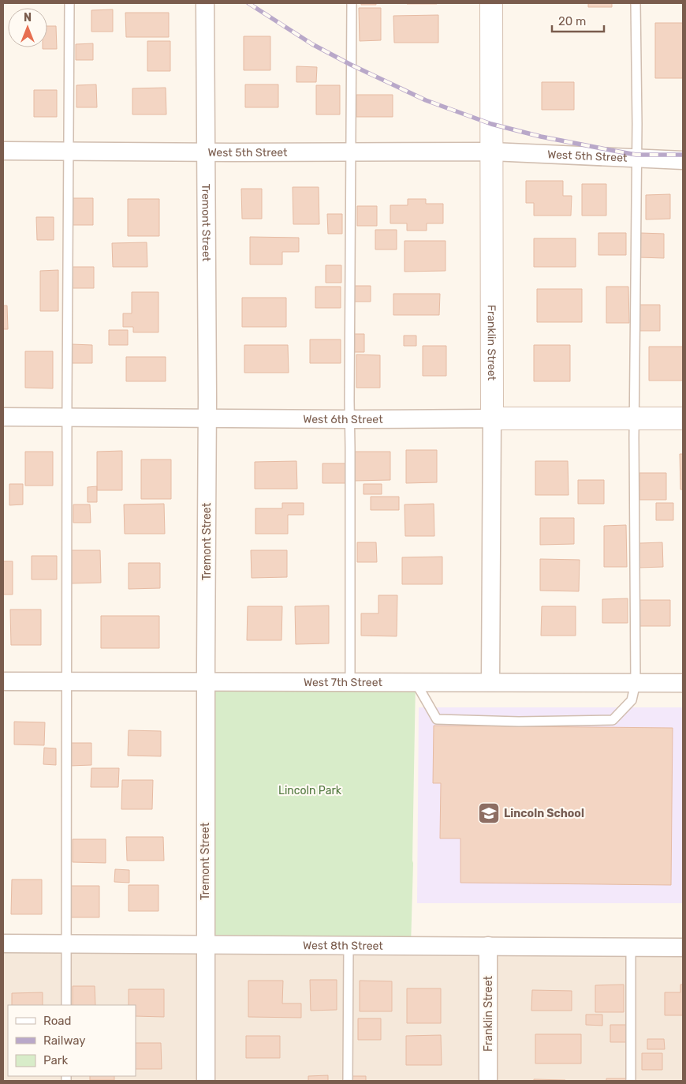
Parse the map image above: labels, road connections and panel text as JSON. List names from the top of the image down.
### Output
{
  "streets": {
    "street": [
      "West 5th Street",
      "Tremont Street",
      "Franklin Street",
      "West 6th Street",
      "West 7th Street",
      "West 8th Street"
    ]
  },
  "crossings": [
    ["West 5th Street", "Tremont Street"],
    ["West 5th Street", "Franklin Street"],
    ["Tremont Street", "West 6th Street"],
    ["Tremont Street", "West 7th Street"],
    ["Tremont Street", "West 8th Street"],
    ["Franklin Street", "West 6th Street"],
    ["Franklin Street", "West 7th Street"],
    ["Franklin Street", "West 8th Street"]
  ],
  "parks": ["Lincoln Park"],
  "places": {
    "school or university": ["Lincoln School"]
  },
  "legend": ["Road", "Railway", "Park"],
  "scale_bar": "20 m",
  "north": "top"
}
